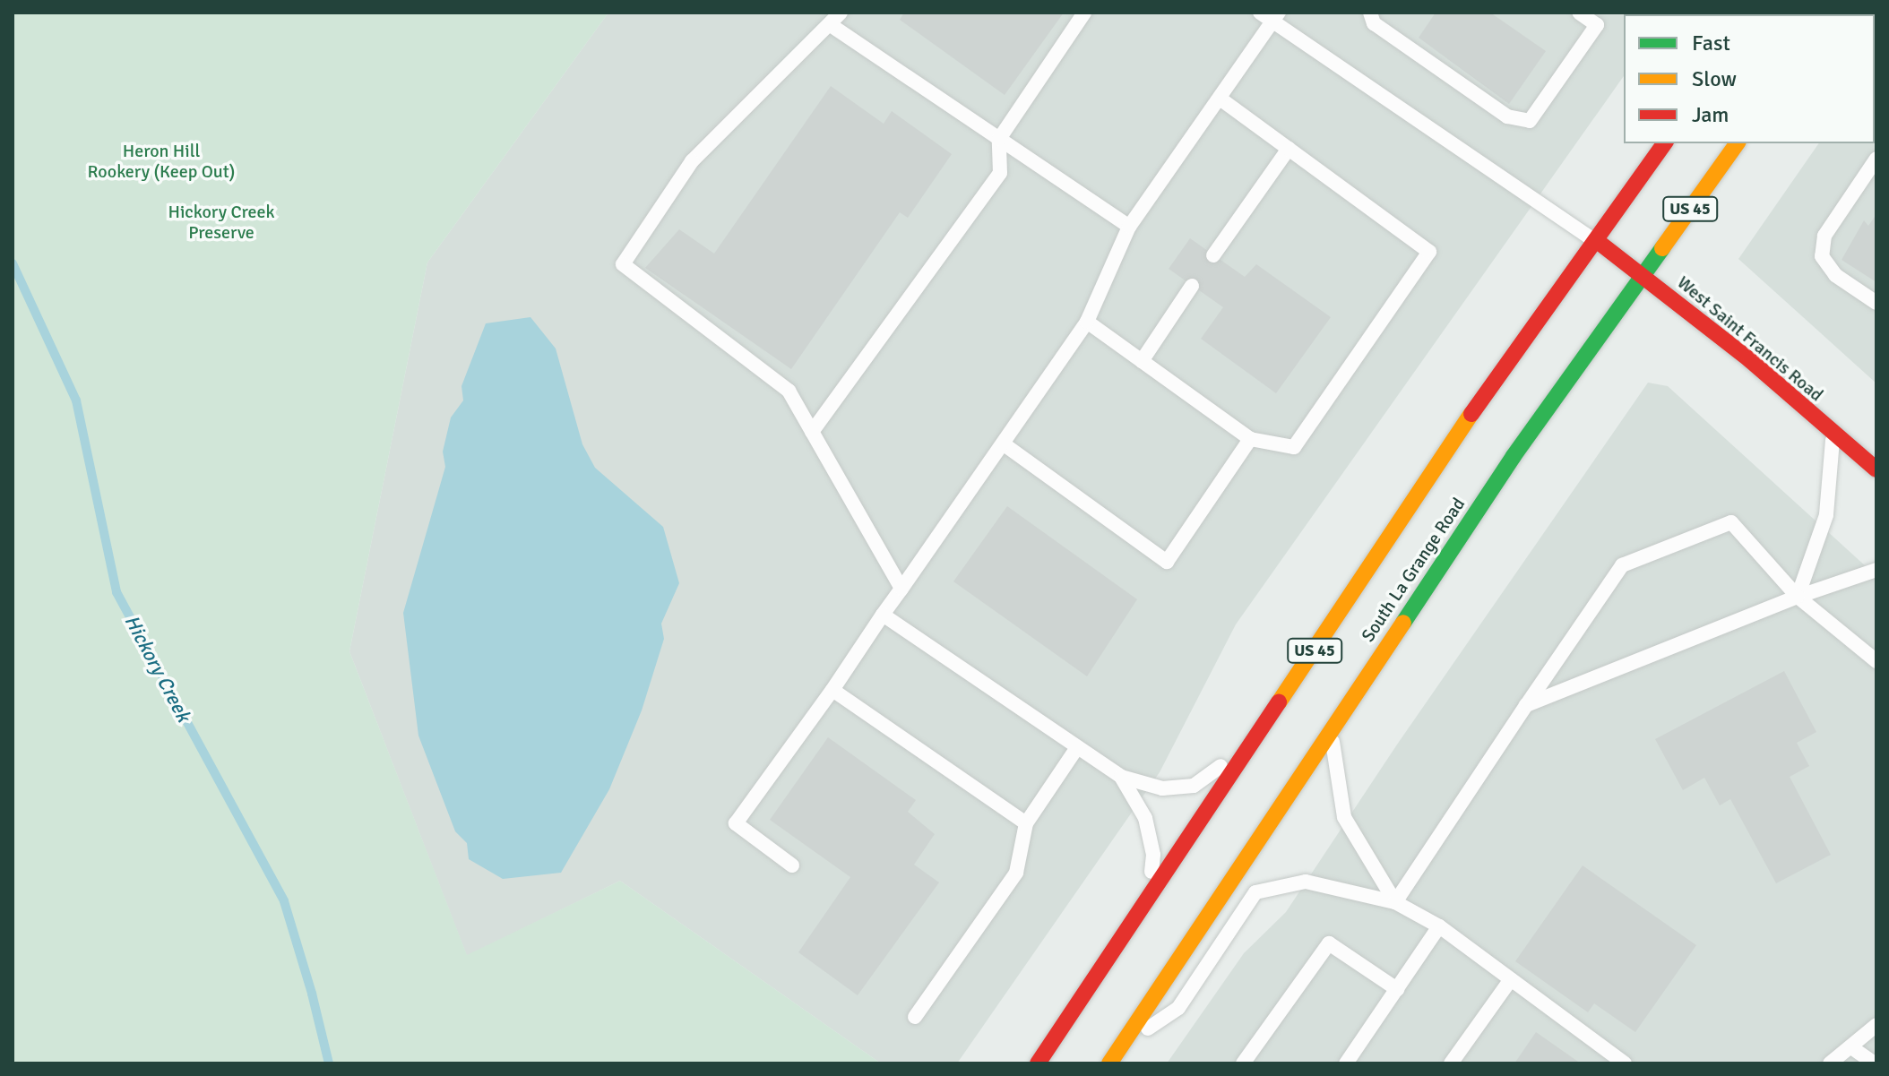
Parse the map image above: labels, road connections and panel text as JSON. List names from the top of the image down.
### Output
{
  "streets": {
    "main road": ["US 45", "West Saint Francis Road", "South La Grange Road"]
  },
  "crossings": [
    ["West Saint Francis Road", "South La Grange Road"]
  ],
  "water": ["Hickory Creek"],
  "parks": ["Heron Hill Rookery (Keep Out)", "Hickory Creek Preserve"],
  "legend": ["Fast", "Slow", "Jam"]
}
